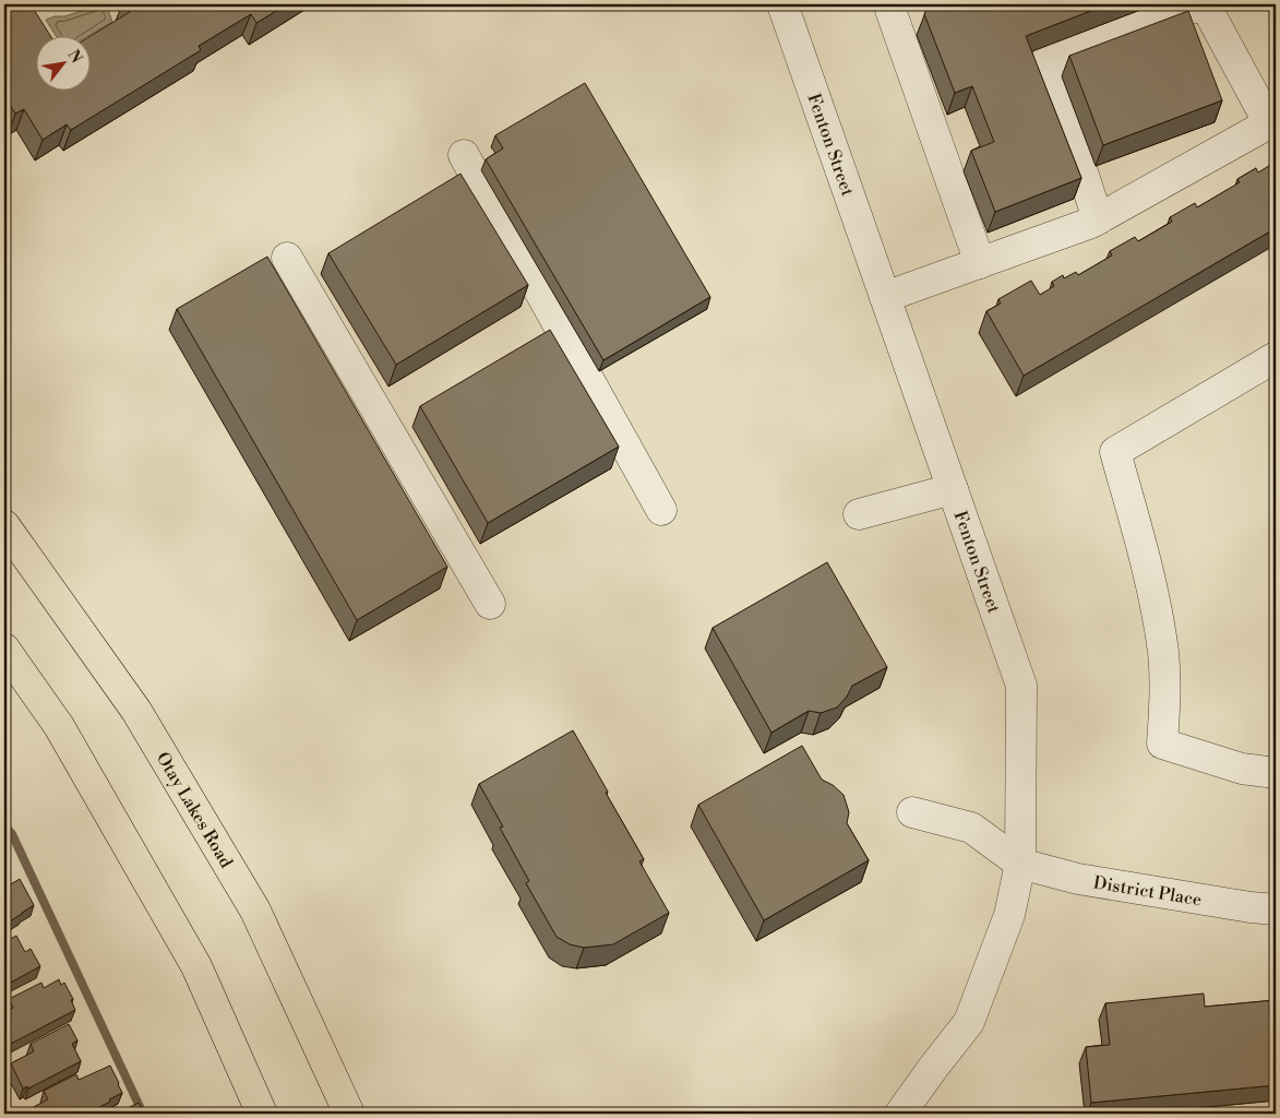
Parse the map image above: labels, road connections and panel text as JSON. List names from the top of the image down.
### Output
{
  "streets": {
    "main road": ["Otay Lakes Road"],
    "street": ["Fenton Street", "District Place"]
  },
  "crossings": [
    ["Fenton Street", "District Place"]
  ],
  "north": "top right"
}
